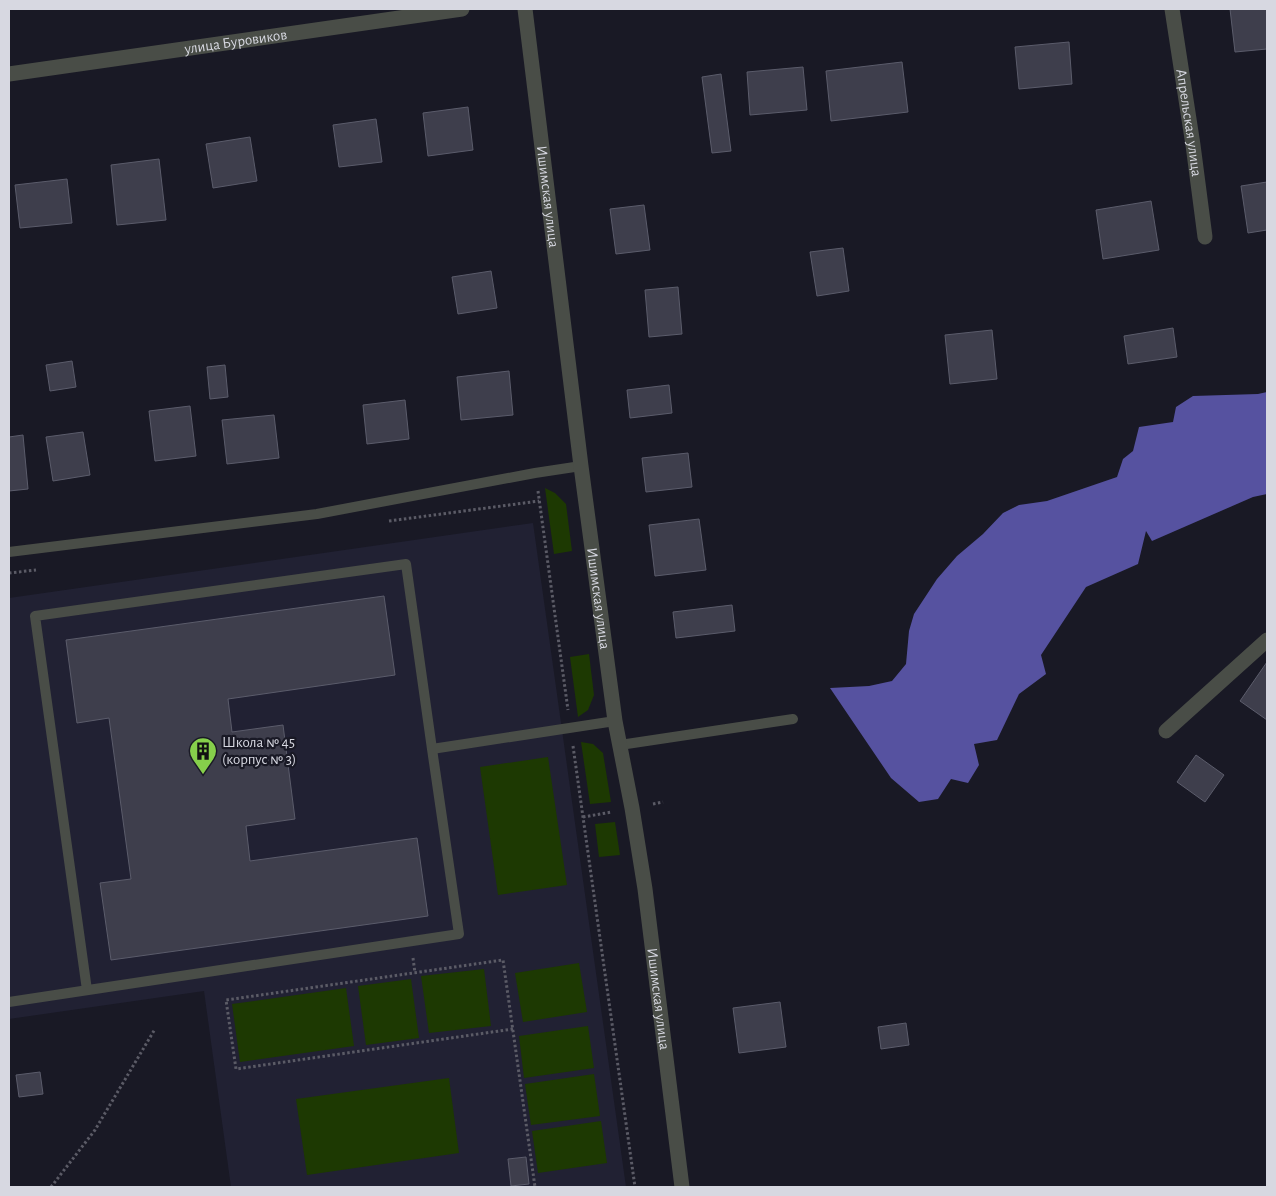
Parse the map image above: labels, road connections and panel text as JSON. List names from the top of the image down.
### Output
{
  "streets": {
    "street": ["улица Буровиков", "Апрельская улица", "Ишимская улица"]
  },
  "places": {
    "building": ["Школа № 45 (корпус № 3)"]
  }
}
